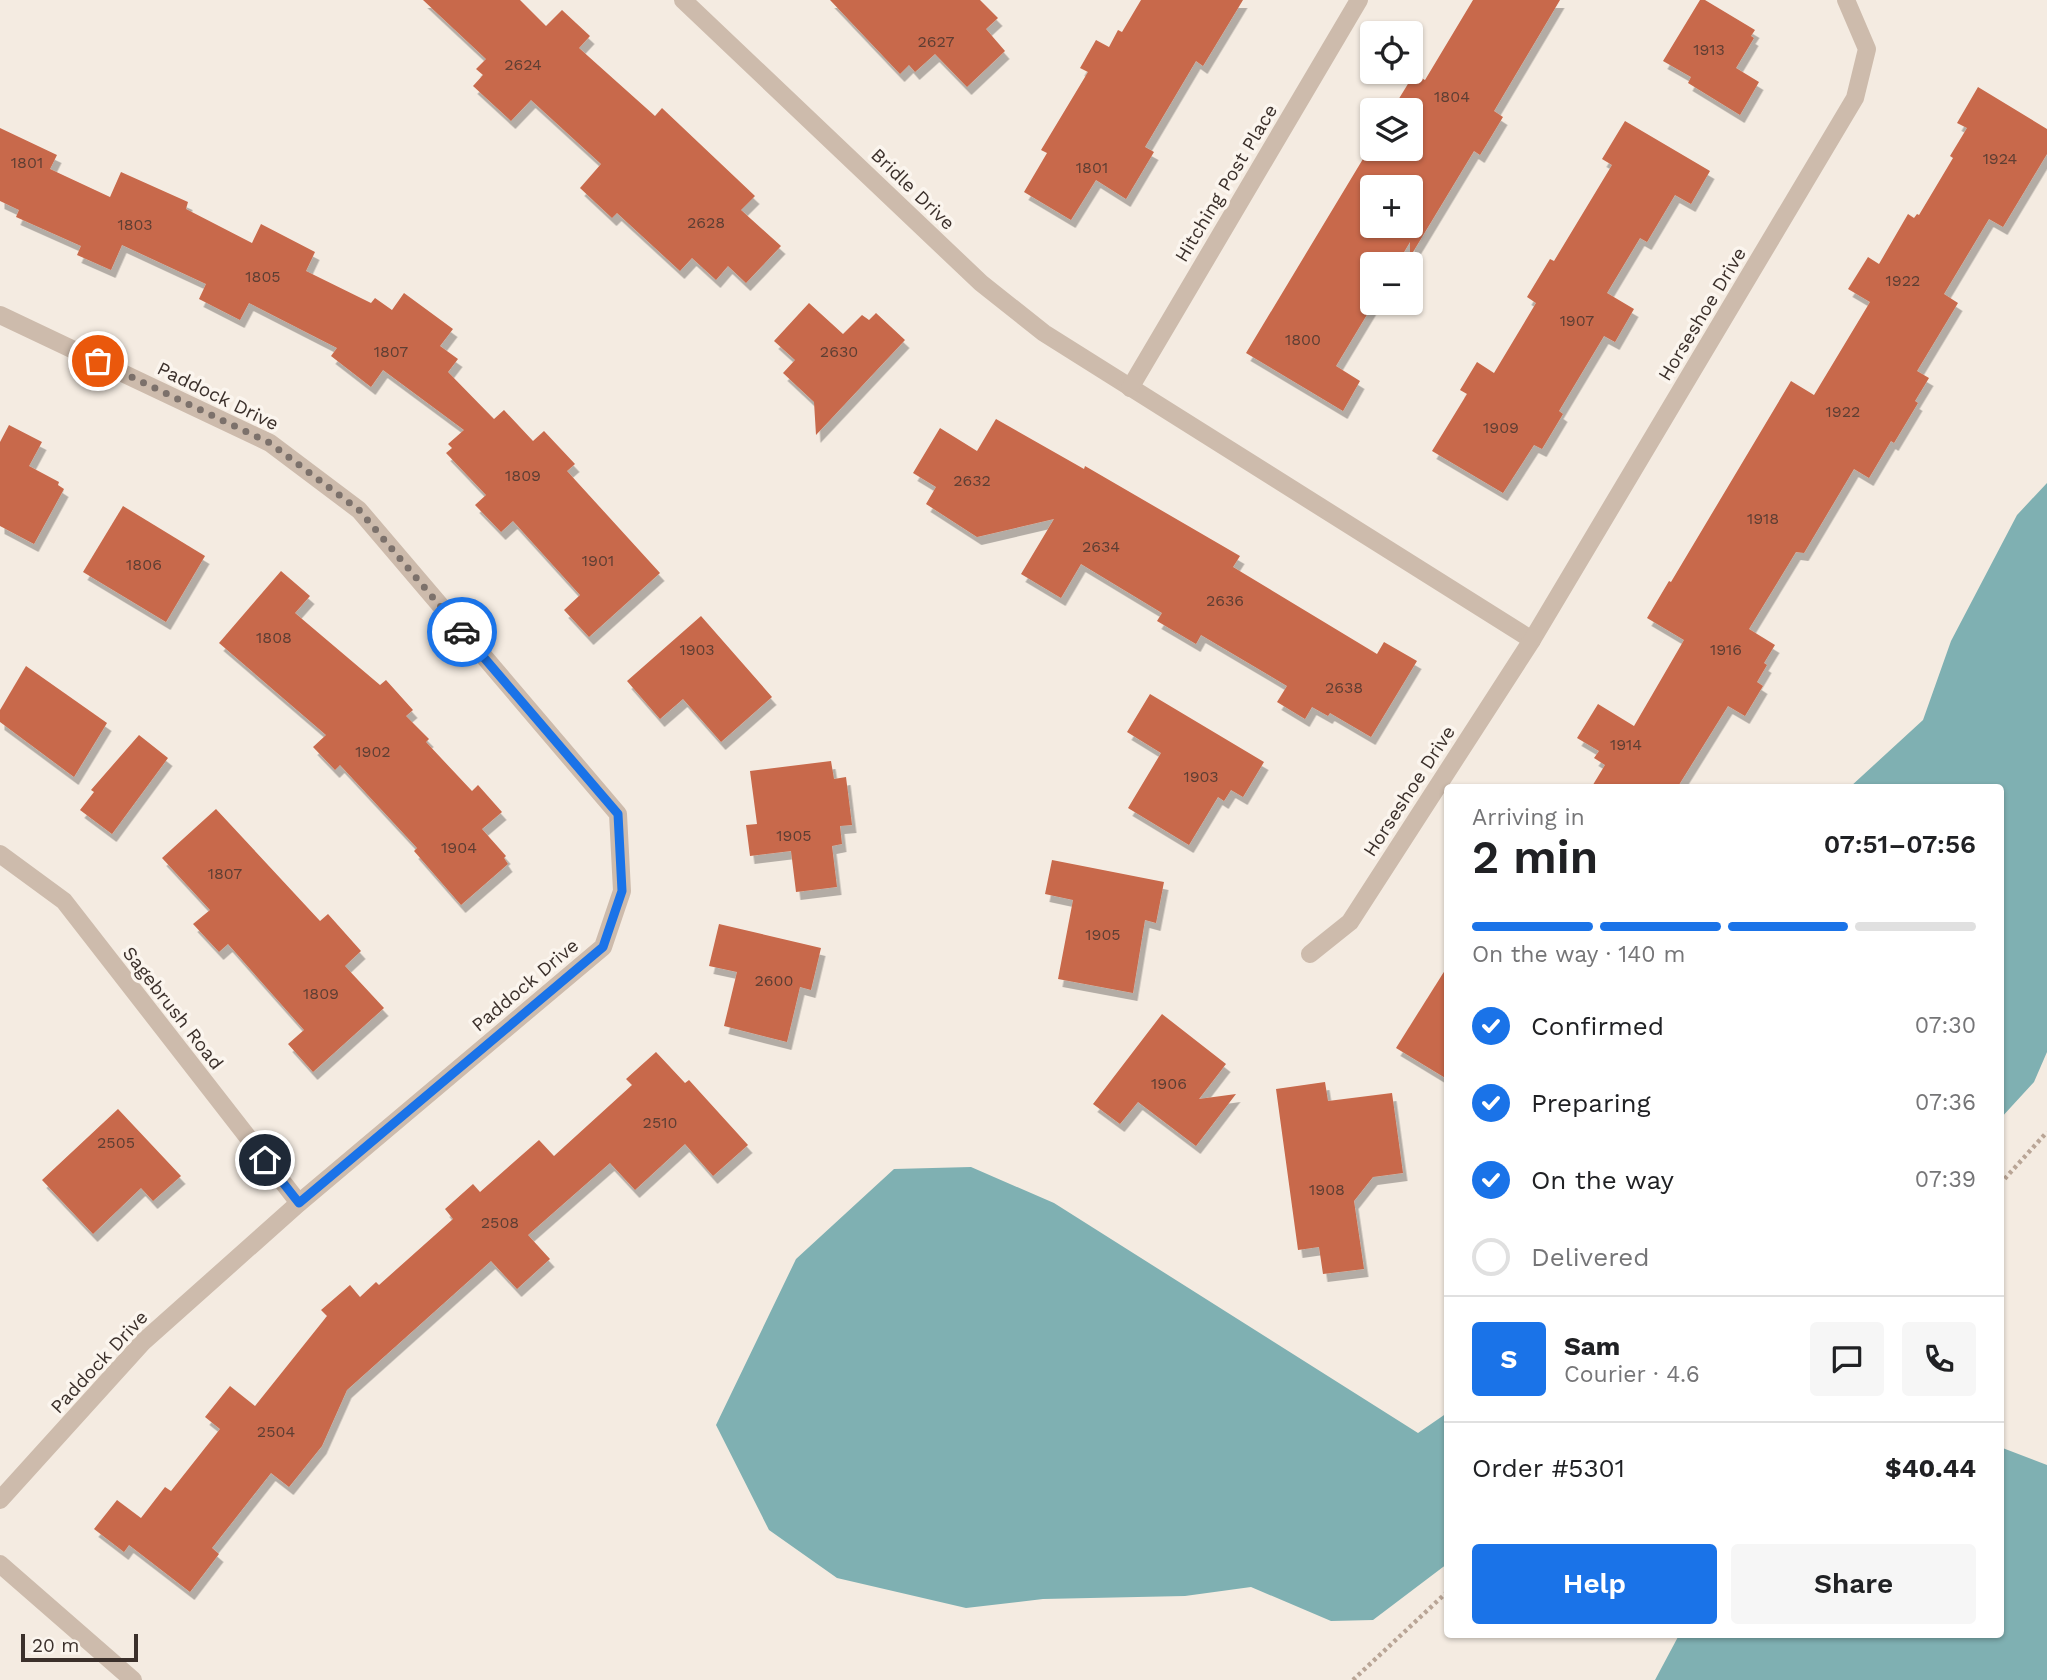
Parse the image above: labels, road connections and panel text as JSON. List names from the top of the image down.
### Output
{
  "streets": {
    "street": [
      "Hitching Post Place",
      "Bridle Drive",
      "Horseshoe Drive",
      "Paddock Drive",
      "Sagebrush Road"
    ]
  },
  "crossings": [
    ["Hitching Post Place", "Bridle Drive"],
    ["Paddock Drive", "Sagebrush Road"]
  ],
  "house_numbers": [
    "2627",
    "1913",
    "2624",
    "1804",
    "1924",
    "1801",
    "1801",
    "2628",
    "1803",
    "1805",
    "1922",
    "1907",
    "1800",
    "1807",
    "2630",
    "1922",
    "1909",
    "1809",
    "2632",
    "1918",
    "2634",
    "1901",
    "1806",
    "2636",
    "1808",
    "1903",
    "1916",
    "2638",
    "1914",
    "1902",
    "1903",
    "1905",
    "1904",
    "1807",
    "1905",
    "2600",
    "1809",
    "1906",
    "2510",
    "2505",
    "1908",
    "2508",
    "2504"
  ],
  "scale_bar": "20 m",
  "page": {
    "map_buttons": ["+", "−"],
    "heading": ["2 min", "Arriving in", "07:51–07:56"],
    "panel": [
      "Sam",
      "Courier · 4.6",
      "Order #5301",
      "$40.44"
    ],
    "bar": "On the way · 140 m",
    "list": [
      ["Confirmed", "07:30"],
      ["Preparing", "07:36"],
      ["On the way", "07:39"],
      "Delivered"
    ],
    "round": "S",
    "buttons": ["Help", "Share"],
    "scale": "20 m"
  }
}
